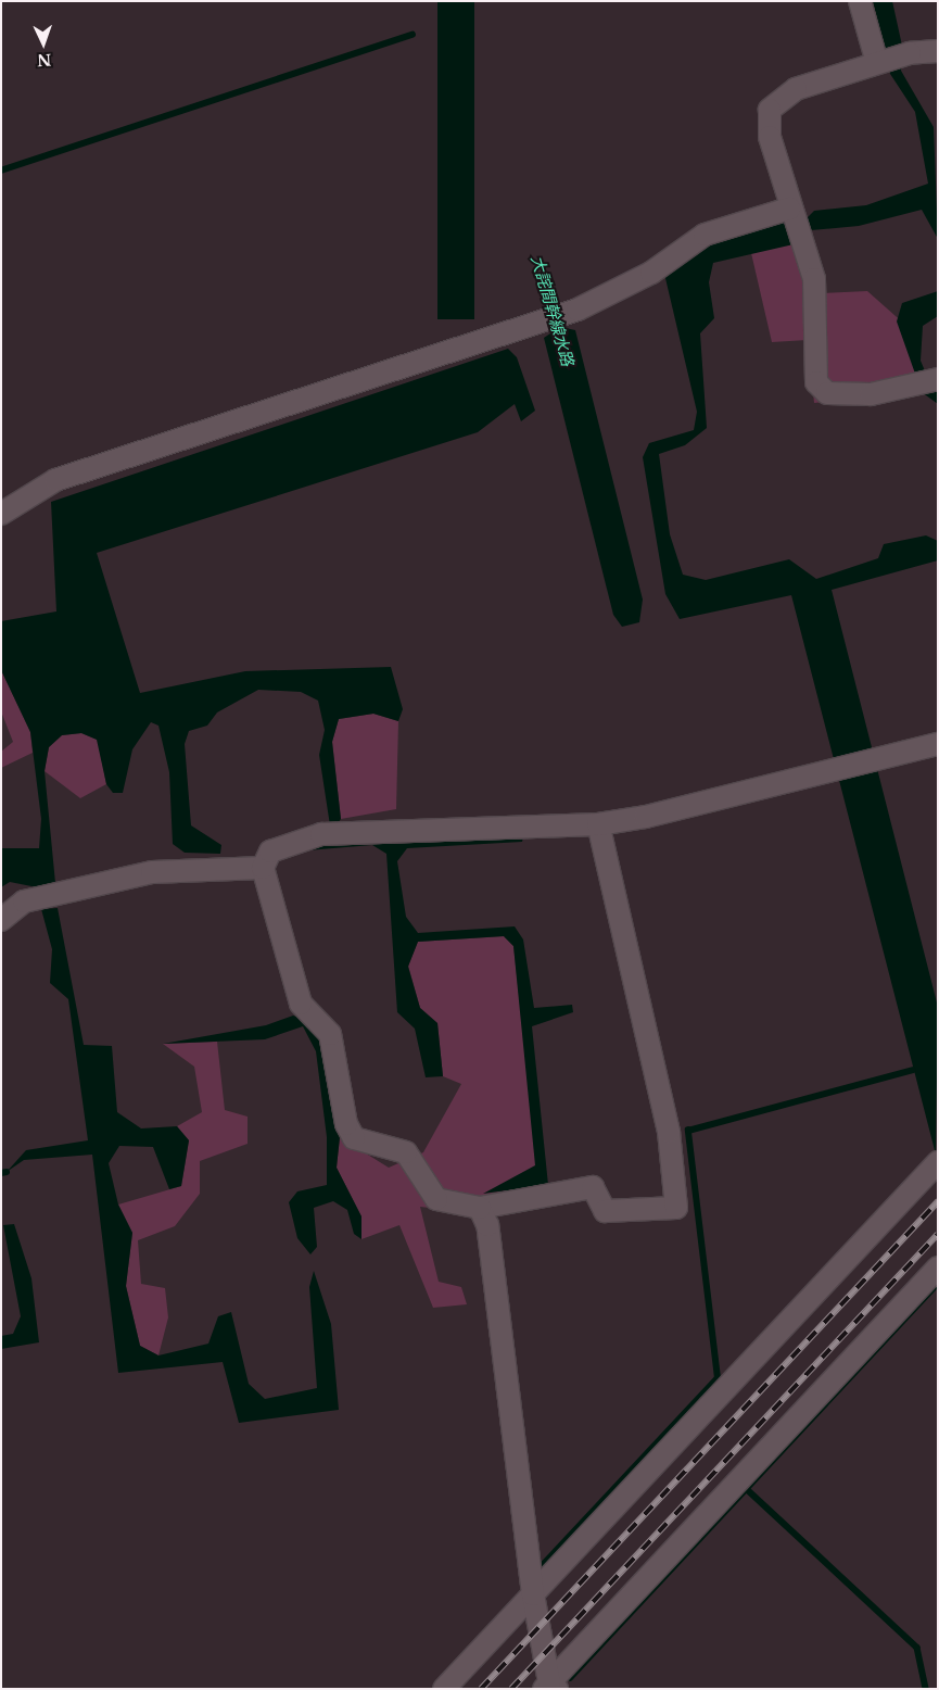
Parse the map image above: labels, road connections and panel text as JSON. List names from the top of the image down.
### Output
{
  "water": ["大詫間幹線水路"],
  "north": "bottom"
}
